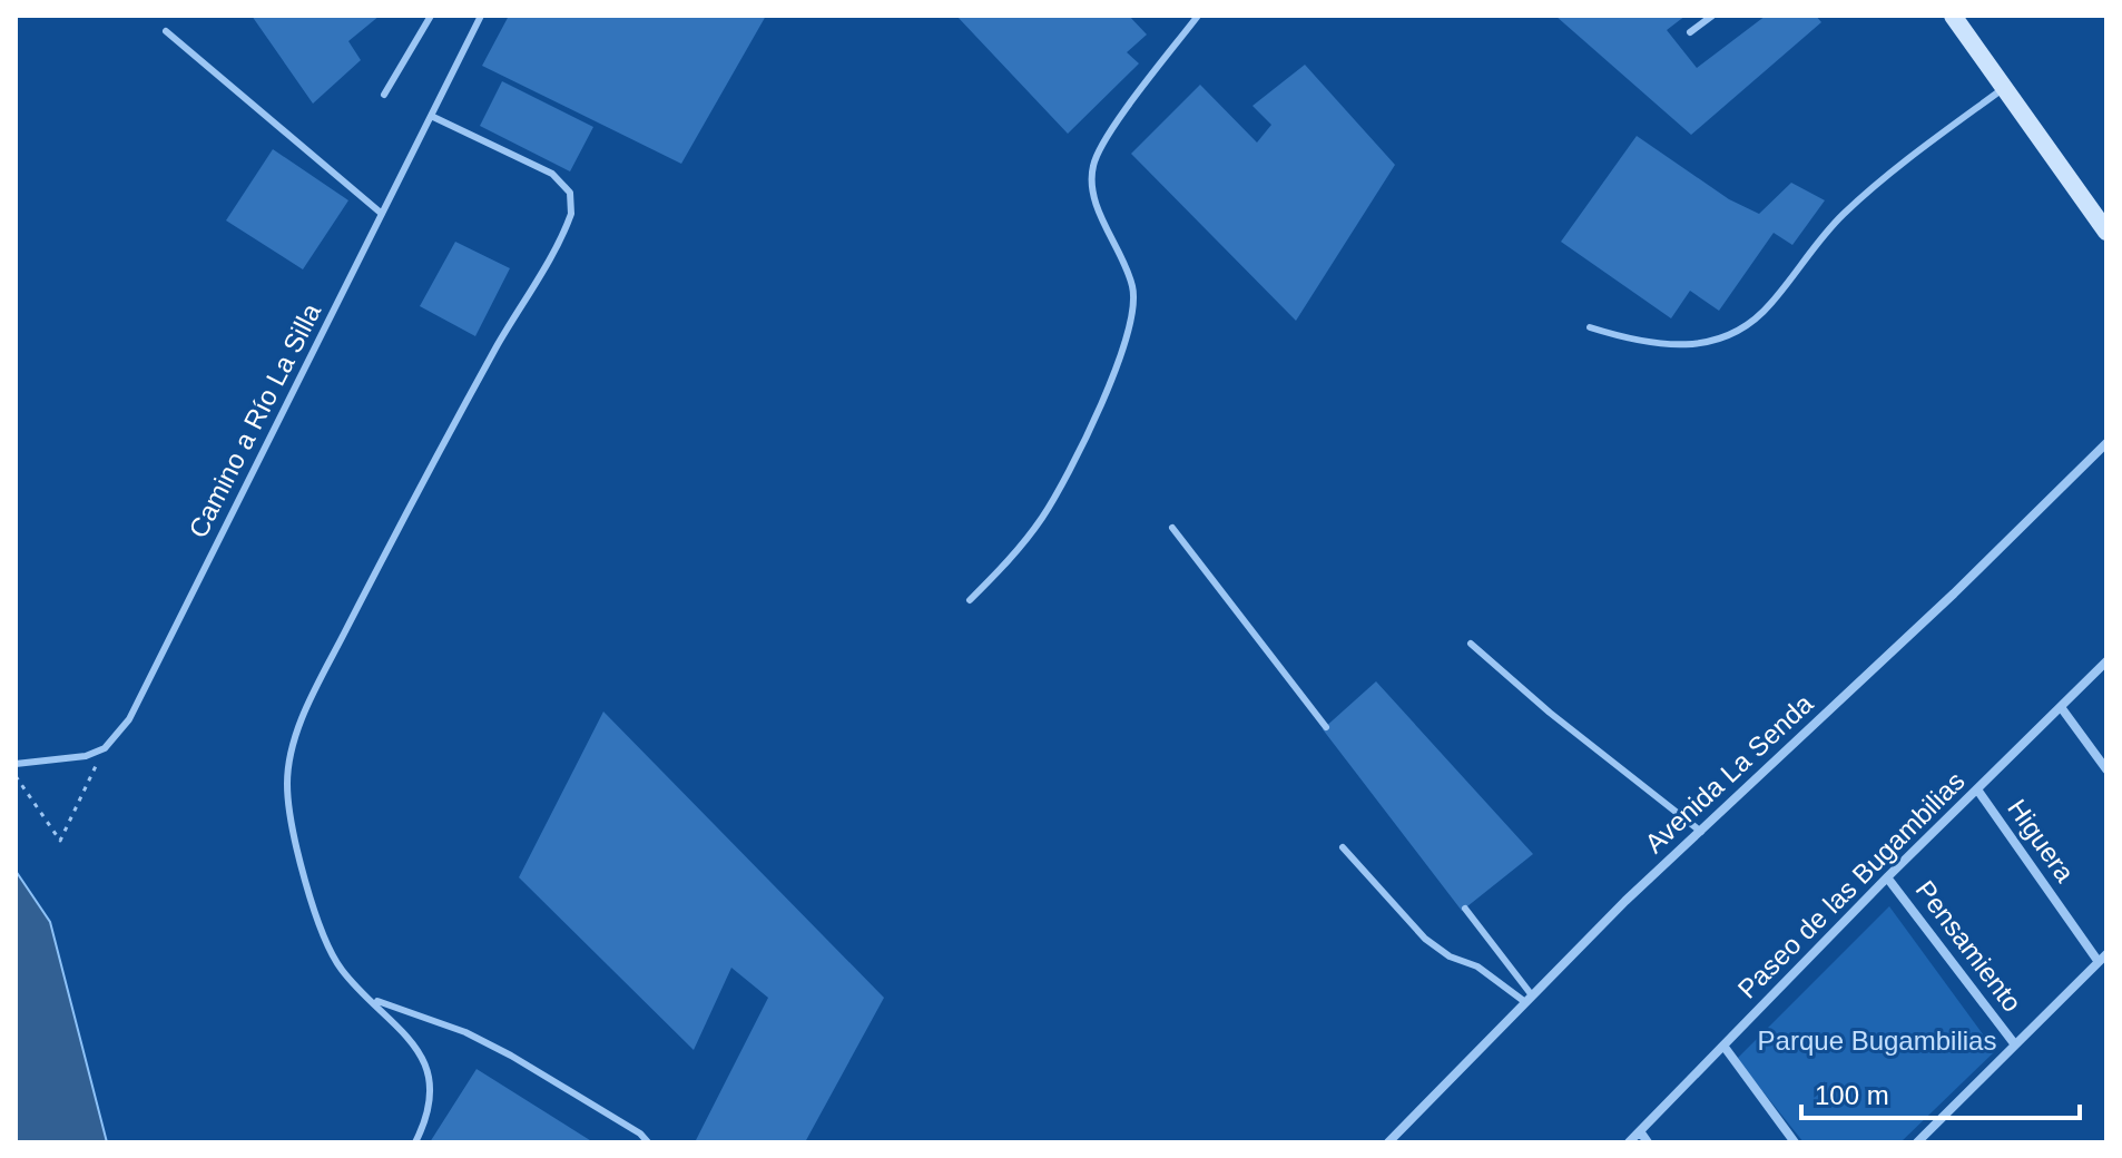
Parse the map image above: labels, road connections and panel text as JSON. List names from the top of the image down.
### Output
{
  "streets": {
    "street": [
      "Avenida La Senda",
      "Higuera",
      "Paseo de las Bugambilias",
      "Pensamiento"
    ],
    "lane": ["Camino a Río La Silla"]
  },
  "crossings": [
    ["Higuera", "Paseo de las Bugambilias"],
    ["Paseo de las Bugambilias", "Pensamiento"]
  ],
  "parks": ["Parque Bugambilias"],
  "scale_bar": "100 m"
}
